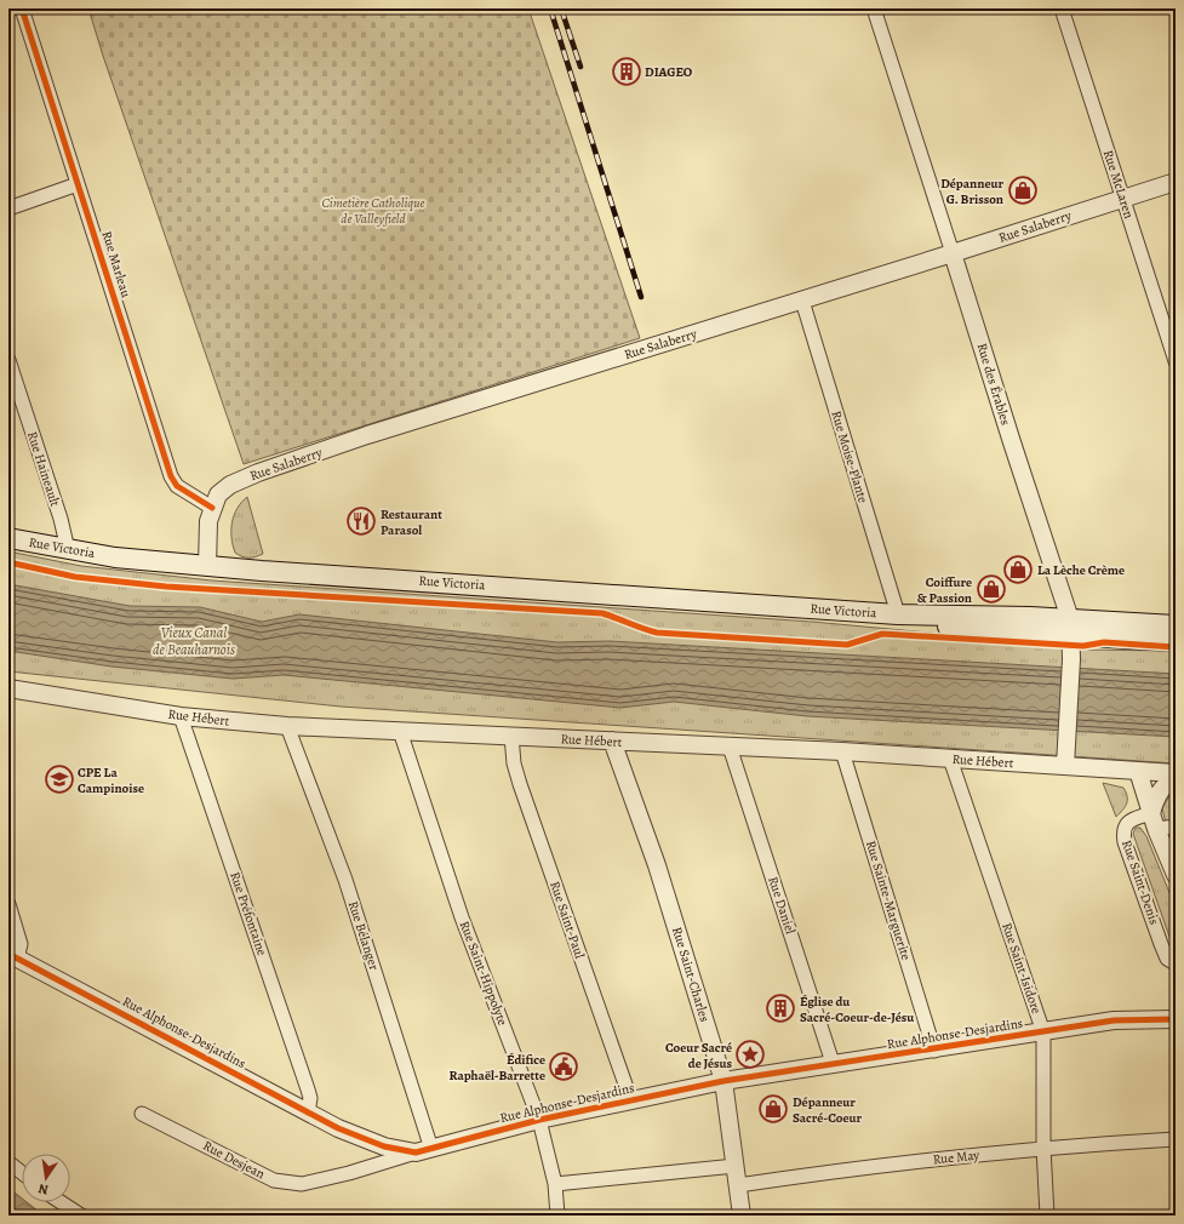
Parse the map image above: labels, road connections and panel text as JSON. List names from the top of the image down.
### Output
{
  "streets": {
    "main road": ["Rue Victoria"],
    "street": [
      "Rue McLaren",
      "Rue Salaberry",
      "Rue Marleau",
      "Rue des Érables",
      "Rue Moise-Plante",
      "Rue Haineault",
      "Rue Hébert",
      "Rue Saint-Denis",
      "Rue Sainte-Marguerite",
      "Rue Daniel",
      "Rue Préfontaine",
      "Rue Saint-Paul",
      "Rue Bélanger",
      "Rue Saint-Isidore",
      "Rue Saint-Hippolyte",
      "Rue Saint-Charles",
      "Rue Alphonse-Desjardins",
      "Rue May",
      "Rue Desjean"
    ]
  },
  "crossings": [
    ["Rue McLaren", "Rue Salaberry"],
    ["Rue Salaberry", "Rue Marleau"],
    ["Rue Salaberry", "Rue des Érables"],
    ["Rue Salaberry", "Rue Moise-Plante"],
    ["Rue Salaberry", "Rue Victoria"],
    ["Rue des Érables", "Rue Victoria"],
    ["Rue des Érables", "Rue Hébert"],
    ["Rue Moise-Plante", "Rue Victoria"],
    ["Rue Haineault", "Rue Victoria"],
    ["Rue Hébert", "Rue Sainte-Marguerite"],
    ["Rue Hébert", "Rue Daniel"],
    ["Rue Hébert", "Rue Préfontaine"],
    ["Rue Hébert", "Rue Saint-Paul"],
    ["Rue Hébert", "Rue Bélanger"],
    ["Rue Hébert", "Rue Saint-Isidore"],
    ["Rue Hébert", "Rue Saint-Hippolyte"],
    ["Rue Hébert", "Rue Saint-Charles"],
    ["Rue Sainte-Marguerite", "Rue Alphonse-Desjardins"],
    ["Rue Daniel", "Rue Alphonse-Desjardins"],
    ["Rue Préfontaine", "Rue Alphonse-Desjardins"],
    ["Rue Saint-Paul", "Rue Alphonse-Desjardins"],
    ["Rue Bélanger", "Rue Alphonse-Desjardins"],
    ["Rue Bélanger", "Rue Desjean"],
    ["Rue Saint-Isidore", "Rue Alphonse-Desjardins"],
    ["Rue Saint-Isidore", "Rue May"],
    ["Rue Saint-Hippolyte", "Rue Alphonse-Desjardins"],
    ["Rue Saint-Charles", "Rue Alphonse-Desjardins"],
    ["Rue Saint-Charles", "Rue May"],
    ["Rue Alphonse-Desjardins", "Rue Desjean"]
  ],
  "water": ["Vieux Canal de Beauharnois"],
  "parks": ["Cimetière Catholique de Valleyfield"],
  "places": {
    "building": ["DIAGEO", "Église du Sacré-Coeur-de-Jésu"],
    "shop": [
      "Dépanneur G. Brisson",
      "La Lèche Crème",
      "Coiffure & Passion",
      "Dépanneur Sacré-Coeur"
    ],
    "restaurant": ["Restaurant Parasol"],
    "school or university": ["CPE La Campinoise"],
    "place": ["Coeur Sacré de Jésus"],
    "public building": ["Édifice Raphaël-Barrette"]
  },
  "north": "bottom"
}
